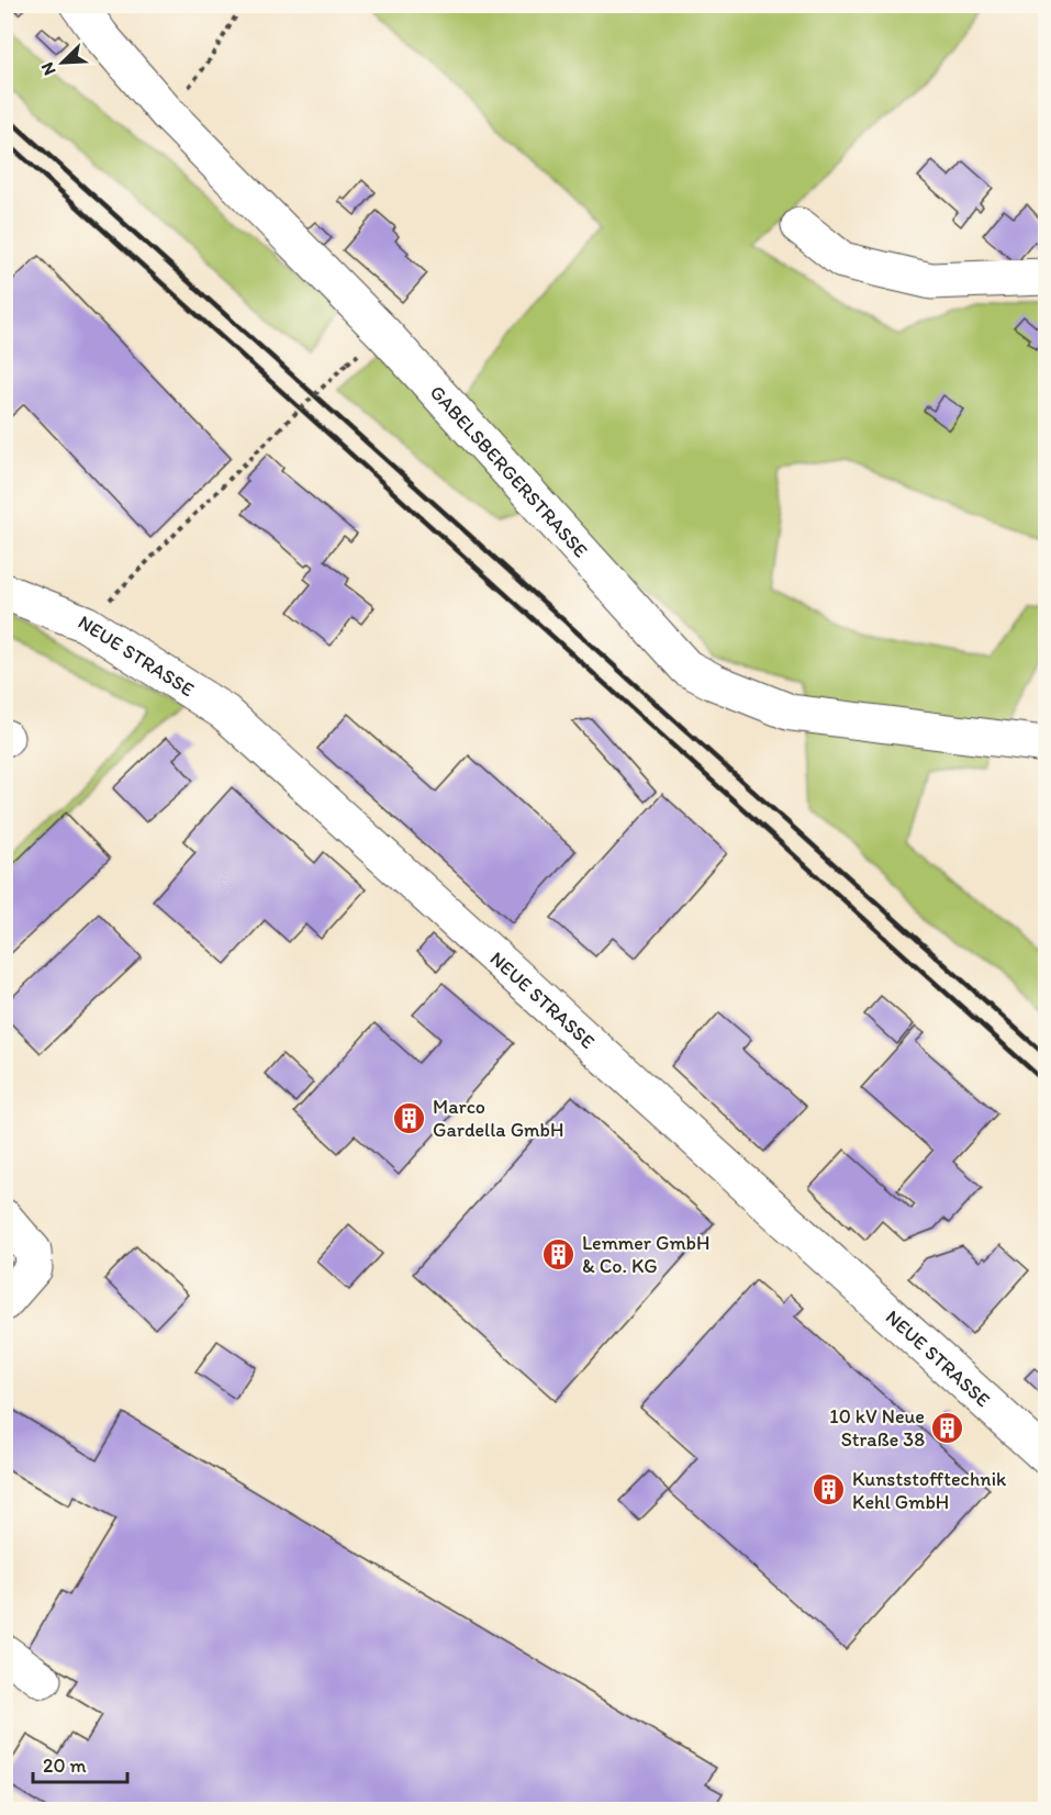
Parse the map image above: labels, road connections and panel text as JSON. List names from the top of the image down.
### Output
{
  "streets": {
    "street": ["GABELSBERGERSTRASSE", "NEUE STRASSE"]
  },
  "places": {
    "building": [
      "Marco Gardella GmbH",
      "Lemmer GmbH & Co. KG",
      "10 kV Neue Straße 38",
      "Kunststofftechnik Kehl GmbH"
    ]
  },
  "scale_bar": "20 m",
  "north": "bottom left"
}
